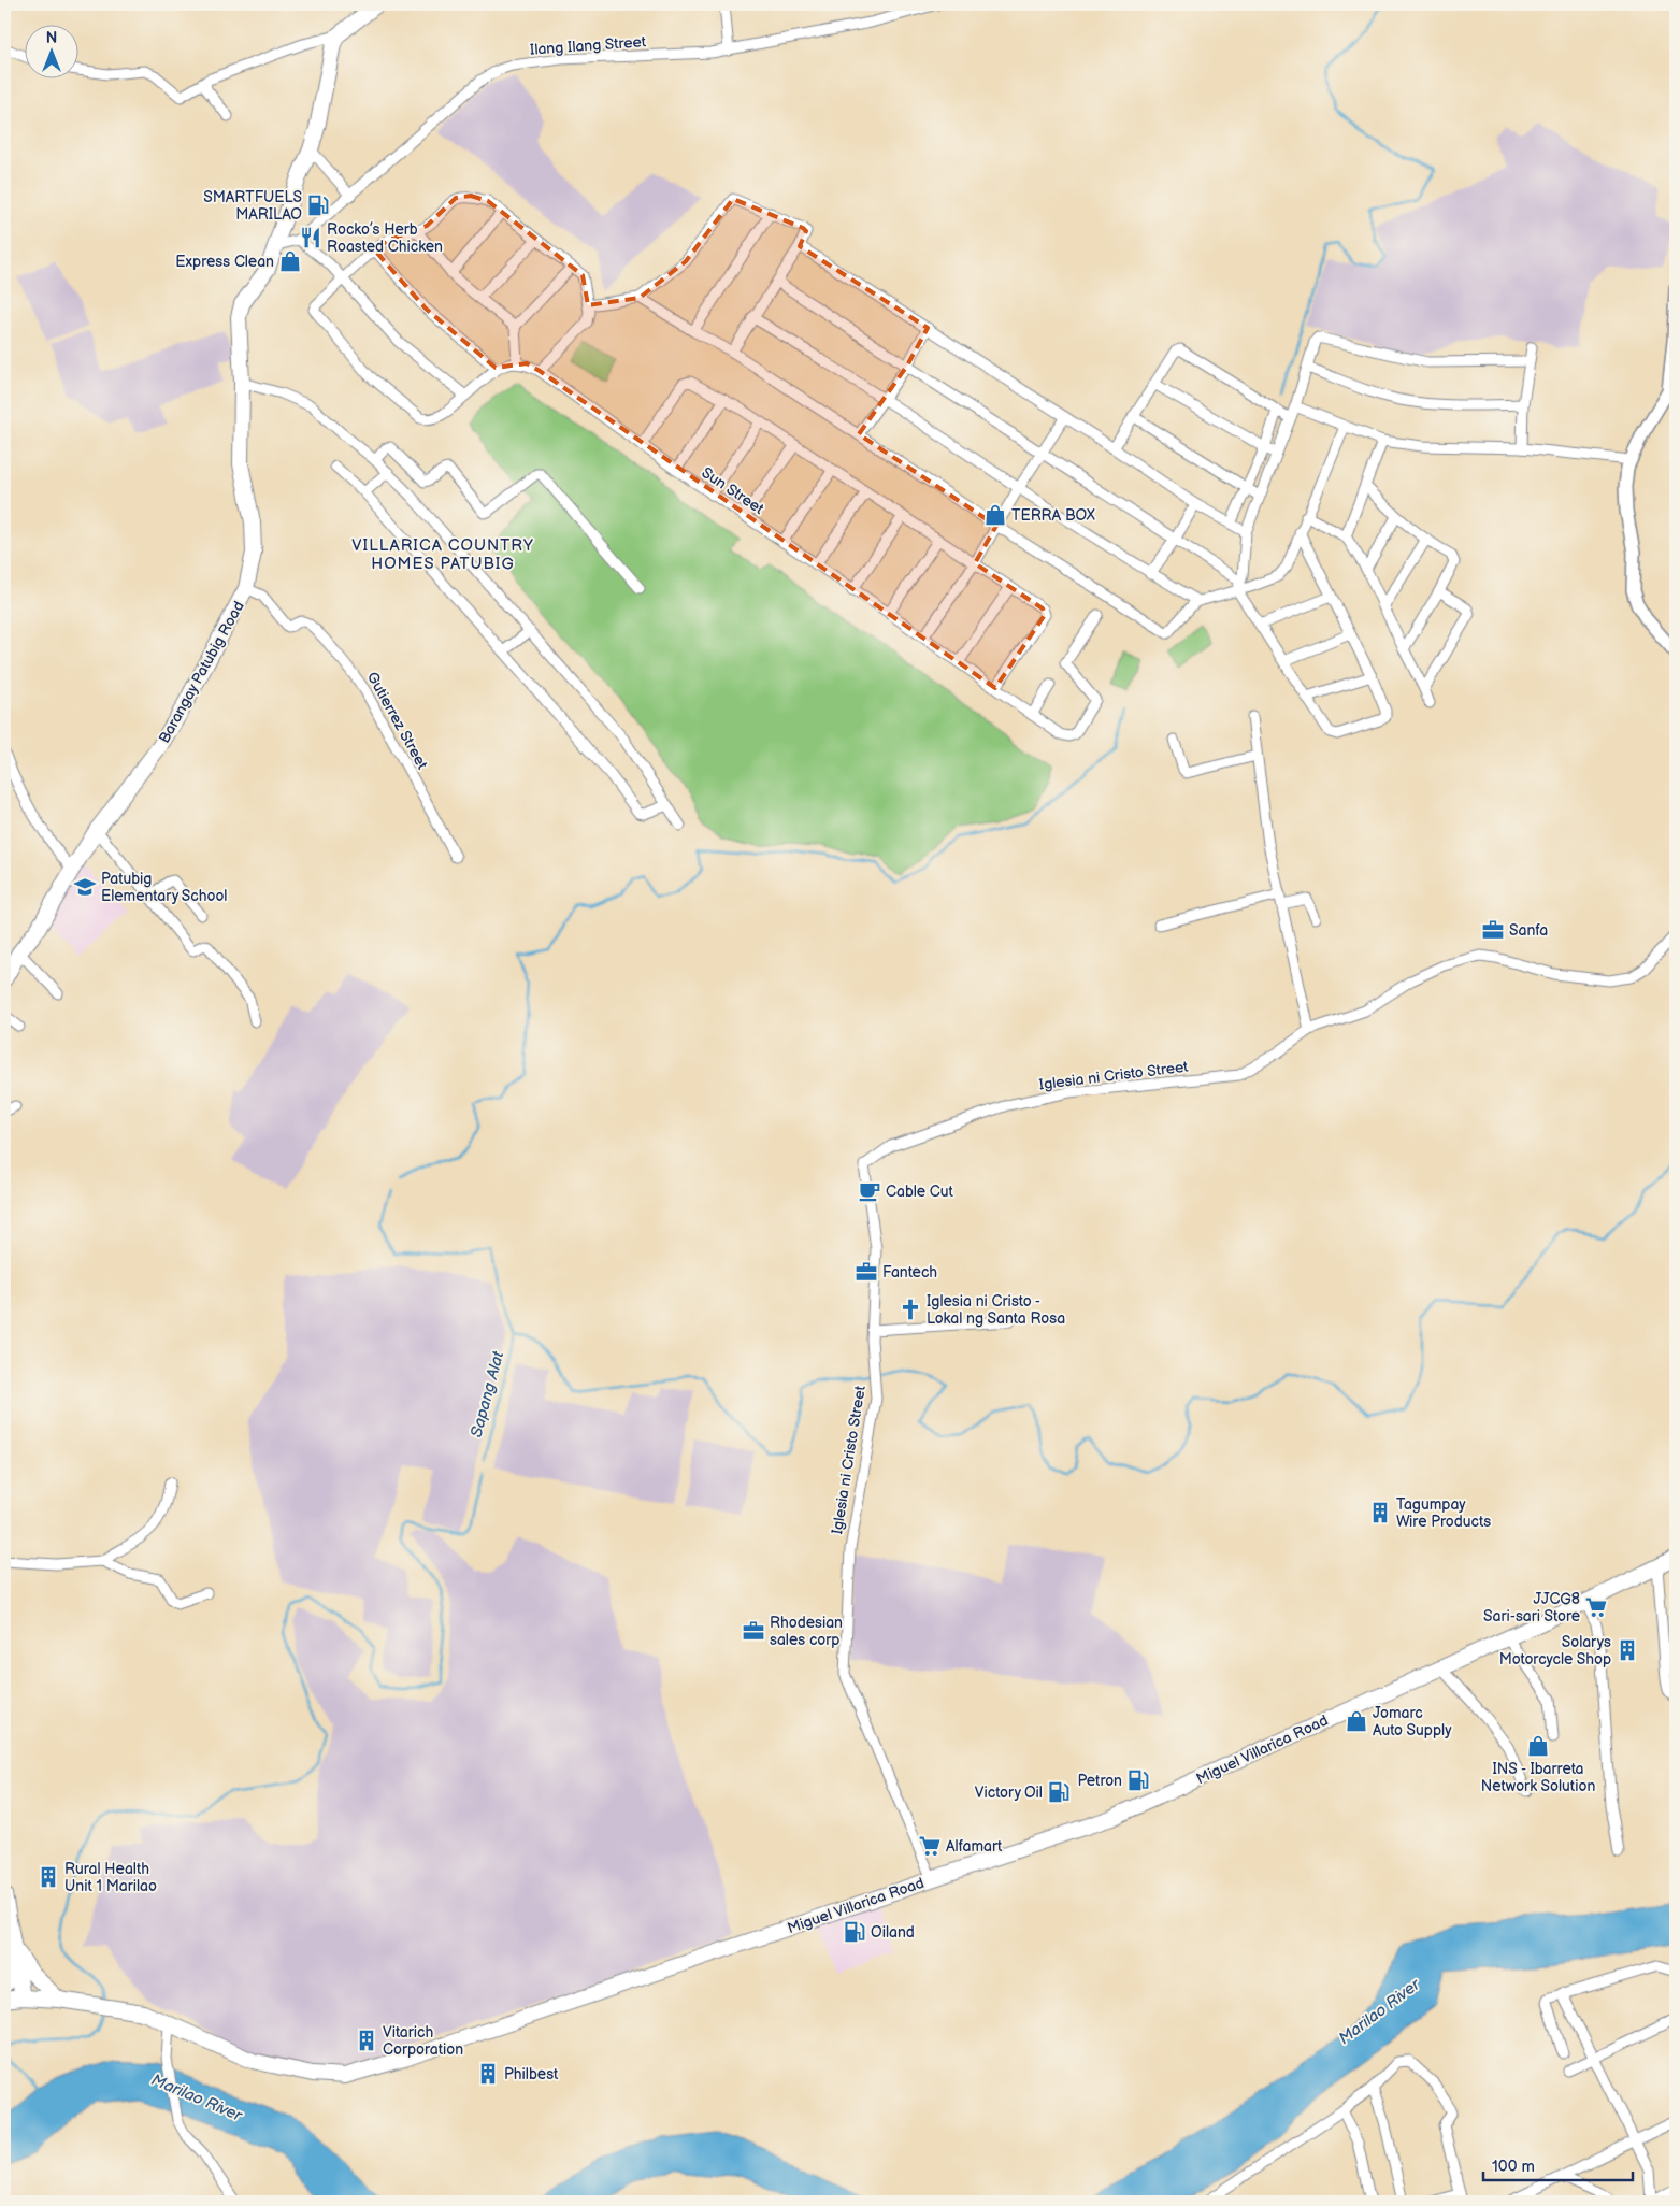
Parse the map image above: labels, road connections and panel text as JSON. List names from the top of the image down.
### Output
{
  "streets": {
    "main road": ["Barangay Patubig Road", "Miguel Villarica Road"],
    "street": [
      "Ilang Ilang Street",
      "Sun Street",
      "Gutierrez Street",
      "Iglesia ni Cristo Street"
    ]
  },
  "crossings": [
    ["Barangay Patubig Road", "Gutierrez Street"],
    ["Iglesia ni Cristo Street", "Miguel Villarica Road"]
  ],
  "districts": ["VILLARICA COUNTRY HOMES PATUBIG"],
  "water": ["Sapang Alat", "Marilao River"],
  "places": {
    "fuel station": [
      "SMARTFUELS MARILAO",
      "Petron",
      "Victory Oil",
      "Oiland"
    ],
    "restaurant": ["Rocko’s Herb Roasted Chicken"],
    "shop": [
      "Express Clean",
      "TERRA BOX",
      "Jomarc Auto Supply",
      "INS - Ibarreta Network Solution"
    ],
    "school or university": ["Patubig Elementary School"],
    "office": ["Sanfa", "Fantech", "Rhodesian sales corp"],
    "cafe": ["Cable Cut"],
    "church": ["Iglesia ni Cristo - Lokal ng Santa Rosa"],
    "building": [
      "Tagumpay Wire Products",
      "Solarys Motorcycle Shop",
      "Rural Health Unit 1 Marilao",
      "Vitarich Corporation",
      "Philbest"
    ],
    "supermarket": ["JJCG8 Sari-sari Store", "Alfamart"]
  },
  "scale_bar": "100 m",
  "north": "top"
}
